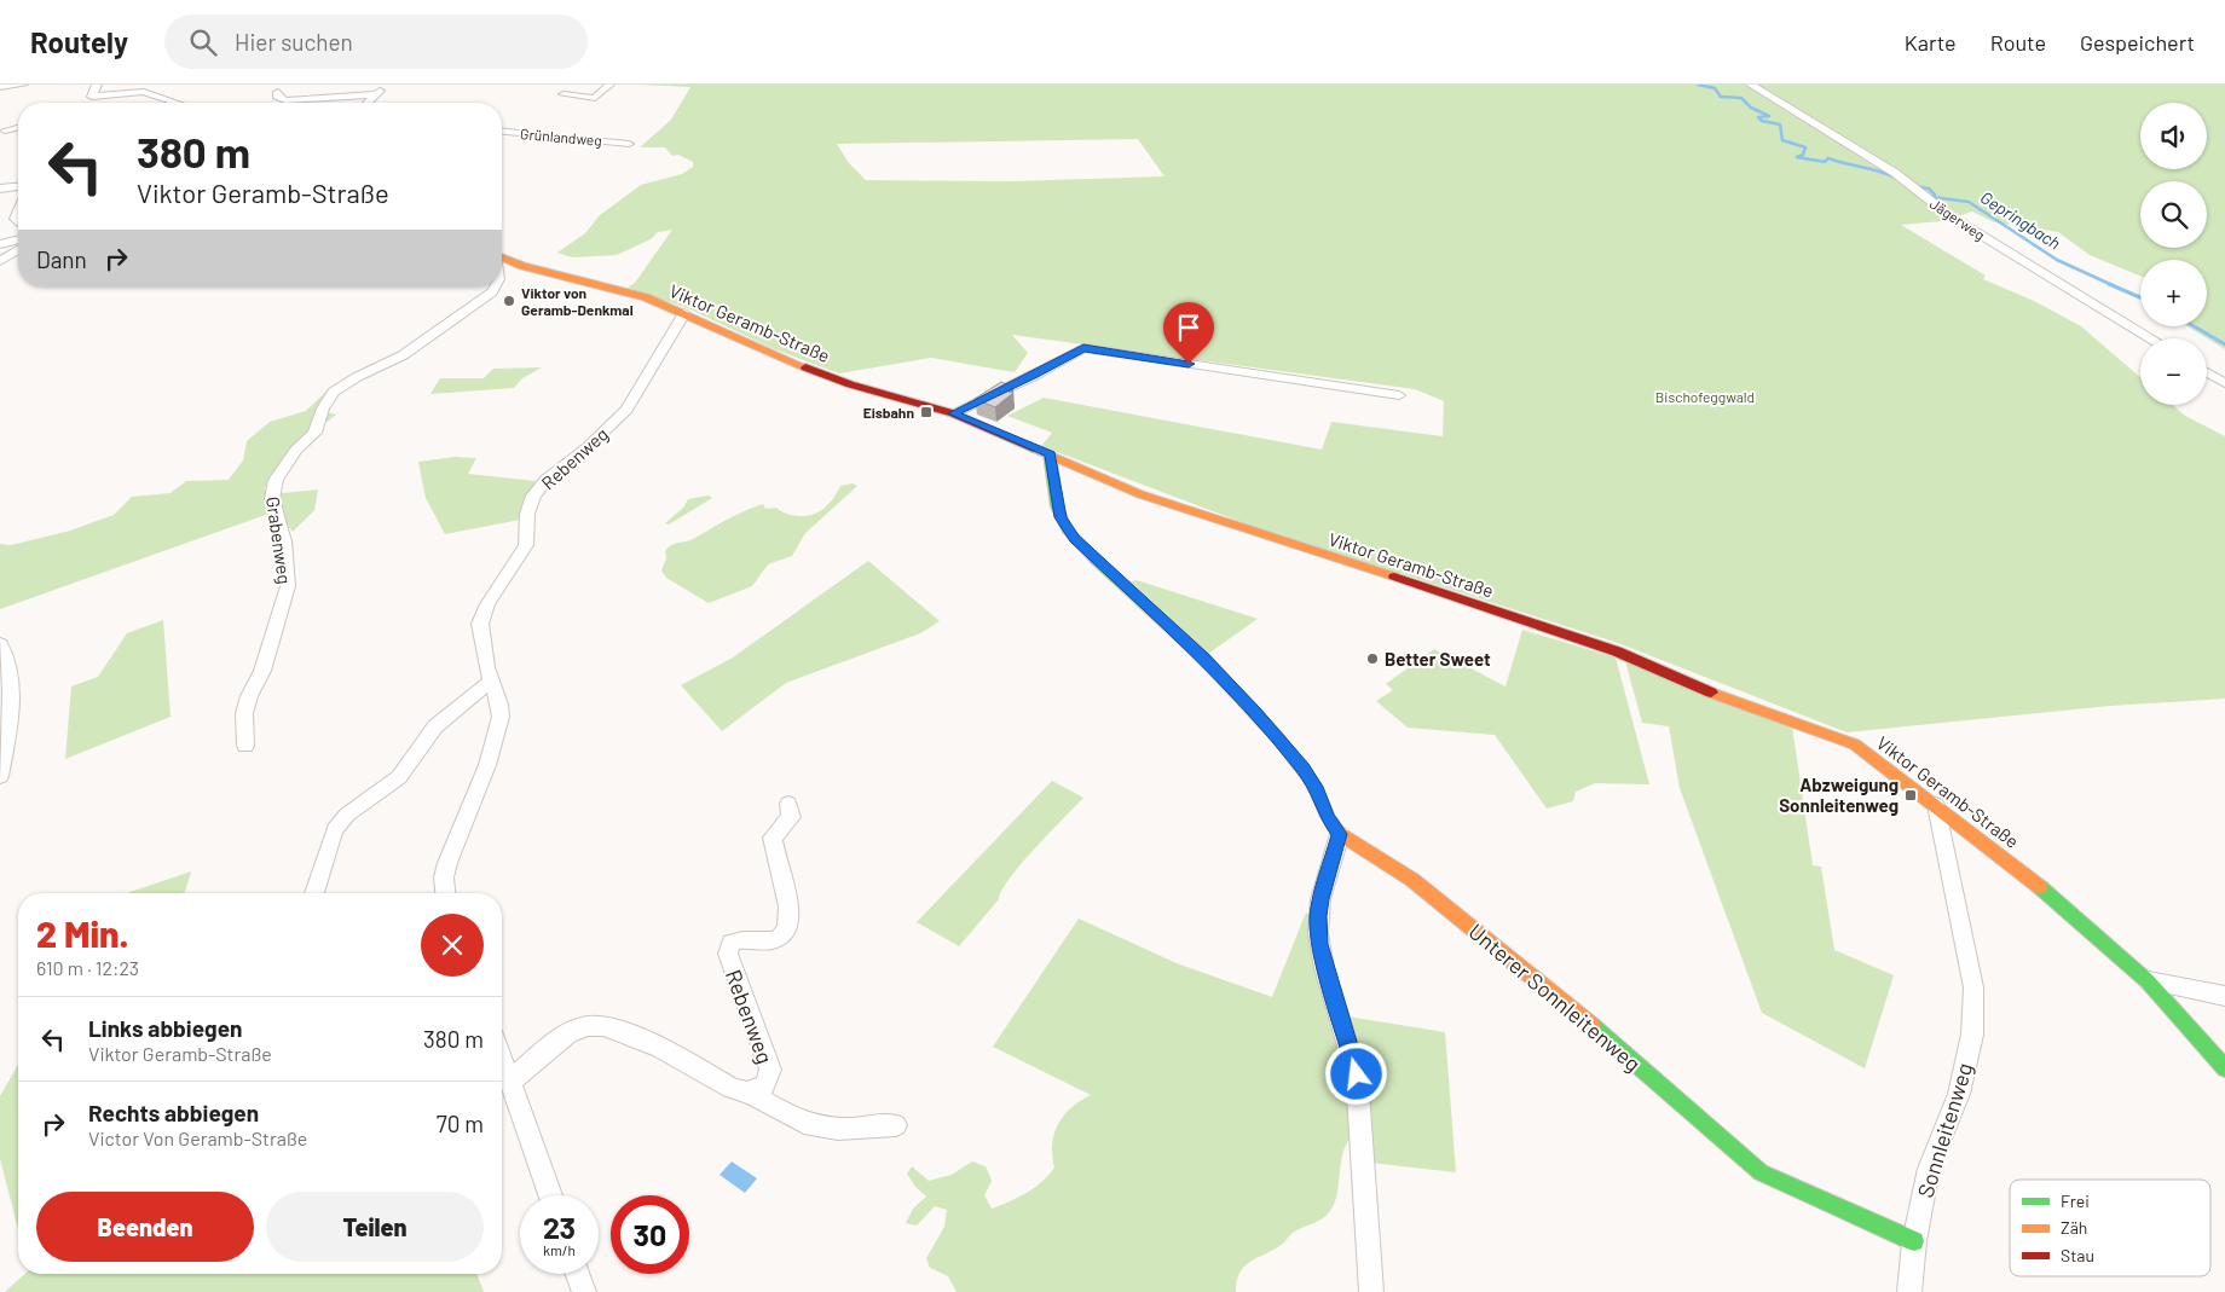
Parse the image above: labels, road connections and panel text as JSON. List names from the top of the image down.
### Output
{
  "streets": {
    "street": [
      "Grünlandweg",
      "Jägerweg",
      "Viktor Geramb-Straße",
      "Rebenweg",
      "Grabenweg",
      "Unterer Sonnleitenweg",
      "Sonnleitenweg"
    ]
  },
  "crossings": [
    ["Viktor Geramb-Straße", "Rebenweg"],
    ["Viktor Geramb-Straße", "Unterer Sonnleitenweg"],
    ["Viktor Geramb-Straße", "Sonnleitenweg"],
    ["Unterer Sonnleitenweg", "Sonnleitenweg"]
  ],
  "water": ["Gepringbach"],
  "parks": ["Bischofeggwald"],
  "places": {
    "other": ["Viktor von Geramb-Denkmal", "Better Sweet"],
    "transit": ["Eisbahn", "Abzweigung Sonnleitenweg"]
  },
  "legend": ["Frei", "Zäh", "Stau"],
  "page": {
    "header": "Routely",
    "search": "Hier suchen",
    "nav": ["Karte", "Route", "Gespeichert"],
    "map_buttons": ["+", "−"],
    "turn": ["380 m", "Viktor Geramb-Straße"],
    "then": "Dann",
    "heading": ["2 Min.", "610 m · 12:23"],
    "list": [
      {
        "name": "Links abbiegen",
        "note": "Viktor Geramb-Straße",
        "value": "380 m"
      },
      {
        "name": "Rechts abbiegen",
        "note": "Victor Von Geramb-Straße",
        "value": "70 m"
      }
    ],
    "buttons": ["Beenden", "Teilen"],
    "speed": "23 km/h",
    "limit": "30"
  }
}
